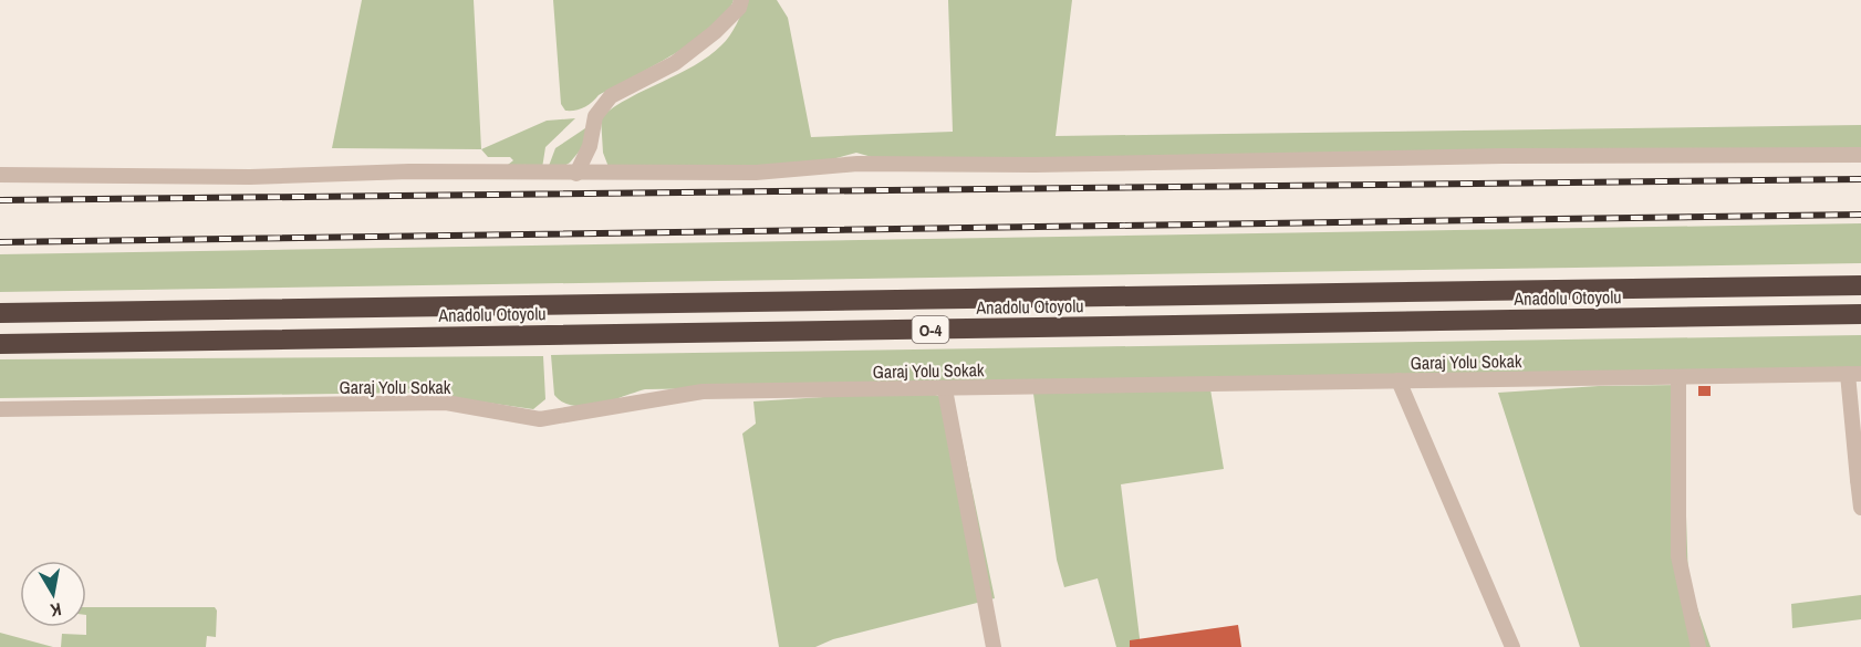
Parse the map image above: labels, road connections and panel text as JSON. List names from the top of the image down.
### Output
{
  "streets": {
    "highway": ["Anadolu Otoyolu", "O-4"],
    "street": ["Garaj Yolu Sokak"]
  },
  "north": "bottom"
}
